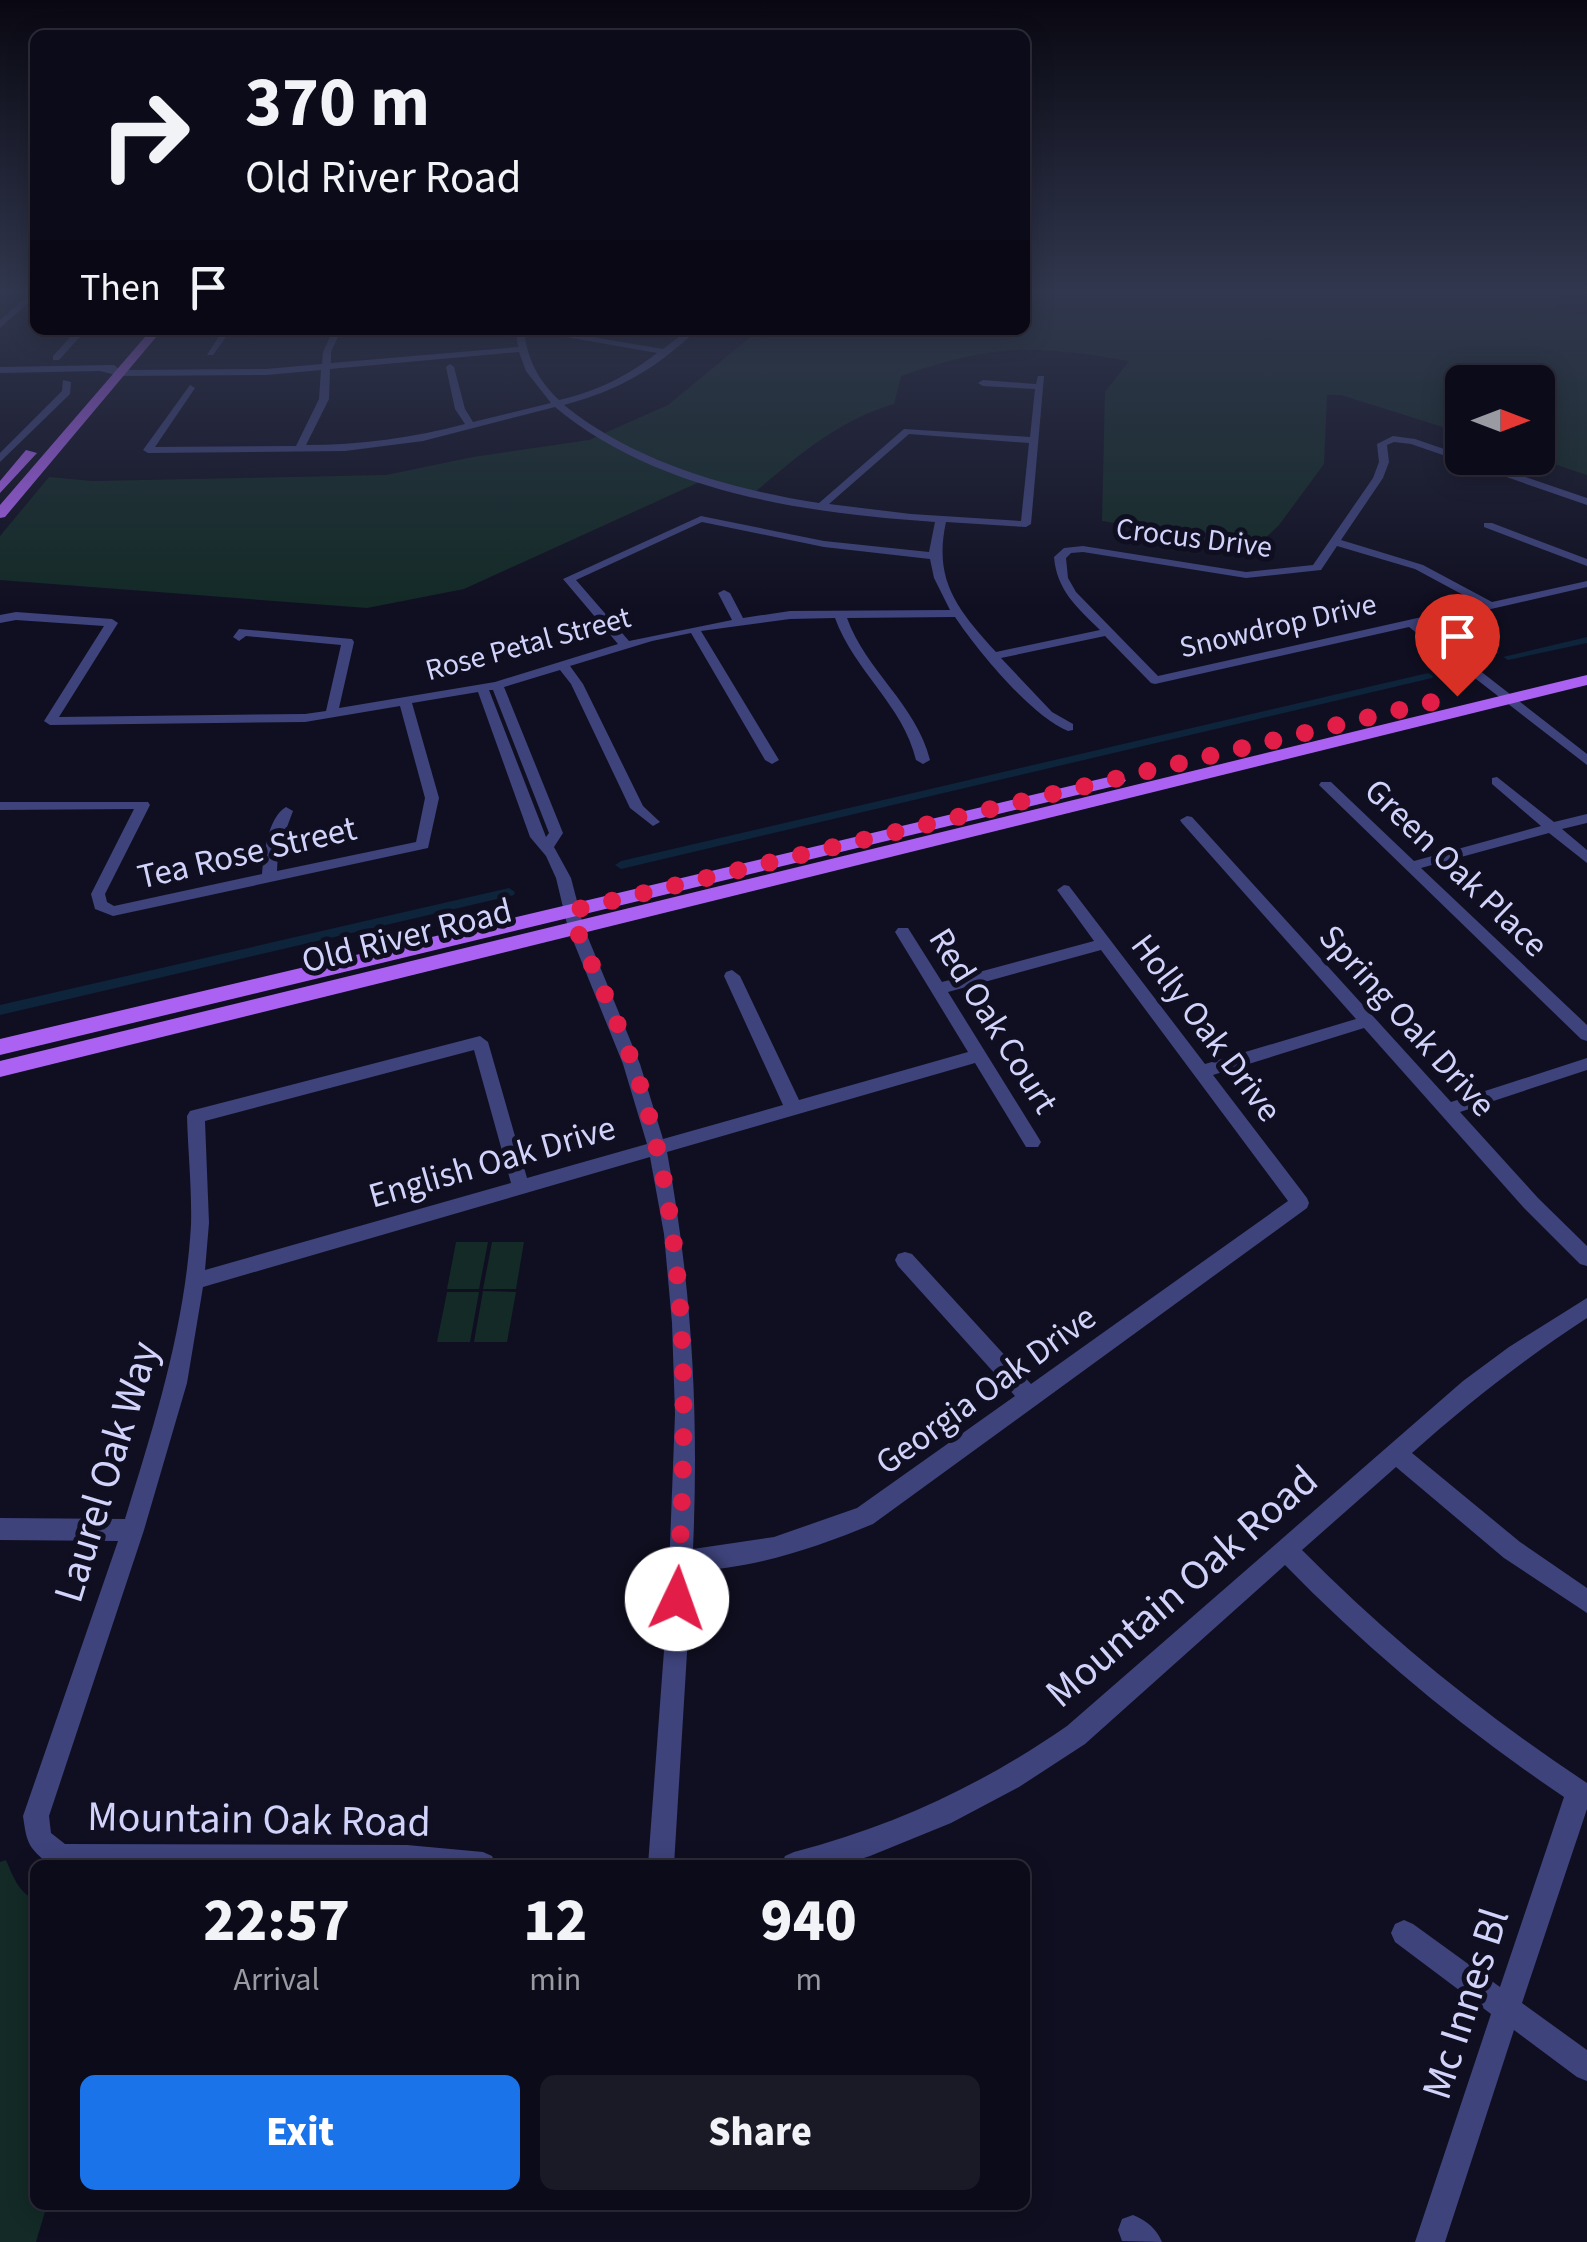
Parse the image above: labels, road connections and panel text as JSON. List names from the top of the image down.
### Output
{
  "streets": {
    "main road": ["Old River Road"],
    "street": [
      "Crocus Drive",
      "Snowdrop Drive",
      "Rose Petal Street",
      "Tea Rose Street",
      "Green Oak Place",
      "Red Oak Court",
      "Spring Oak Drive",
      "Holly Oak Drive",
      "English Oak Drive",
      "Georgia Oak Drive",
      "Laurel Oak Way",
      "Mountain Oak Road",
      "Mc Innes Bl"
    ]
  },
  "crossings": [
    ["Crocus Drive", "Snowdrop Drive"],
    ["Rose Petal Street", "Tea Rose Street"],
    ["Red Oak Court", "English Oak Drive"],
    ["Holly Oak Drive", "Georgia Oak Drive"],
    ["English Oak Drive", "Laurel Oak Way"],
    ["Laurel Oak Way", "Mountain Oak Road"]
  ],
  "north": "right",
  "page": {
    "turn": ["370 m", "Old River Road"],
    "then": "Then",
    "eta": [
      "22:57",
      "Arrival",
      "12",
      "min",
      "940",
      "m"
    ],
    "buttons": ["Exit", "Share"]
  }
}
